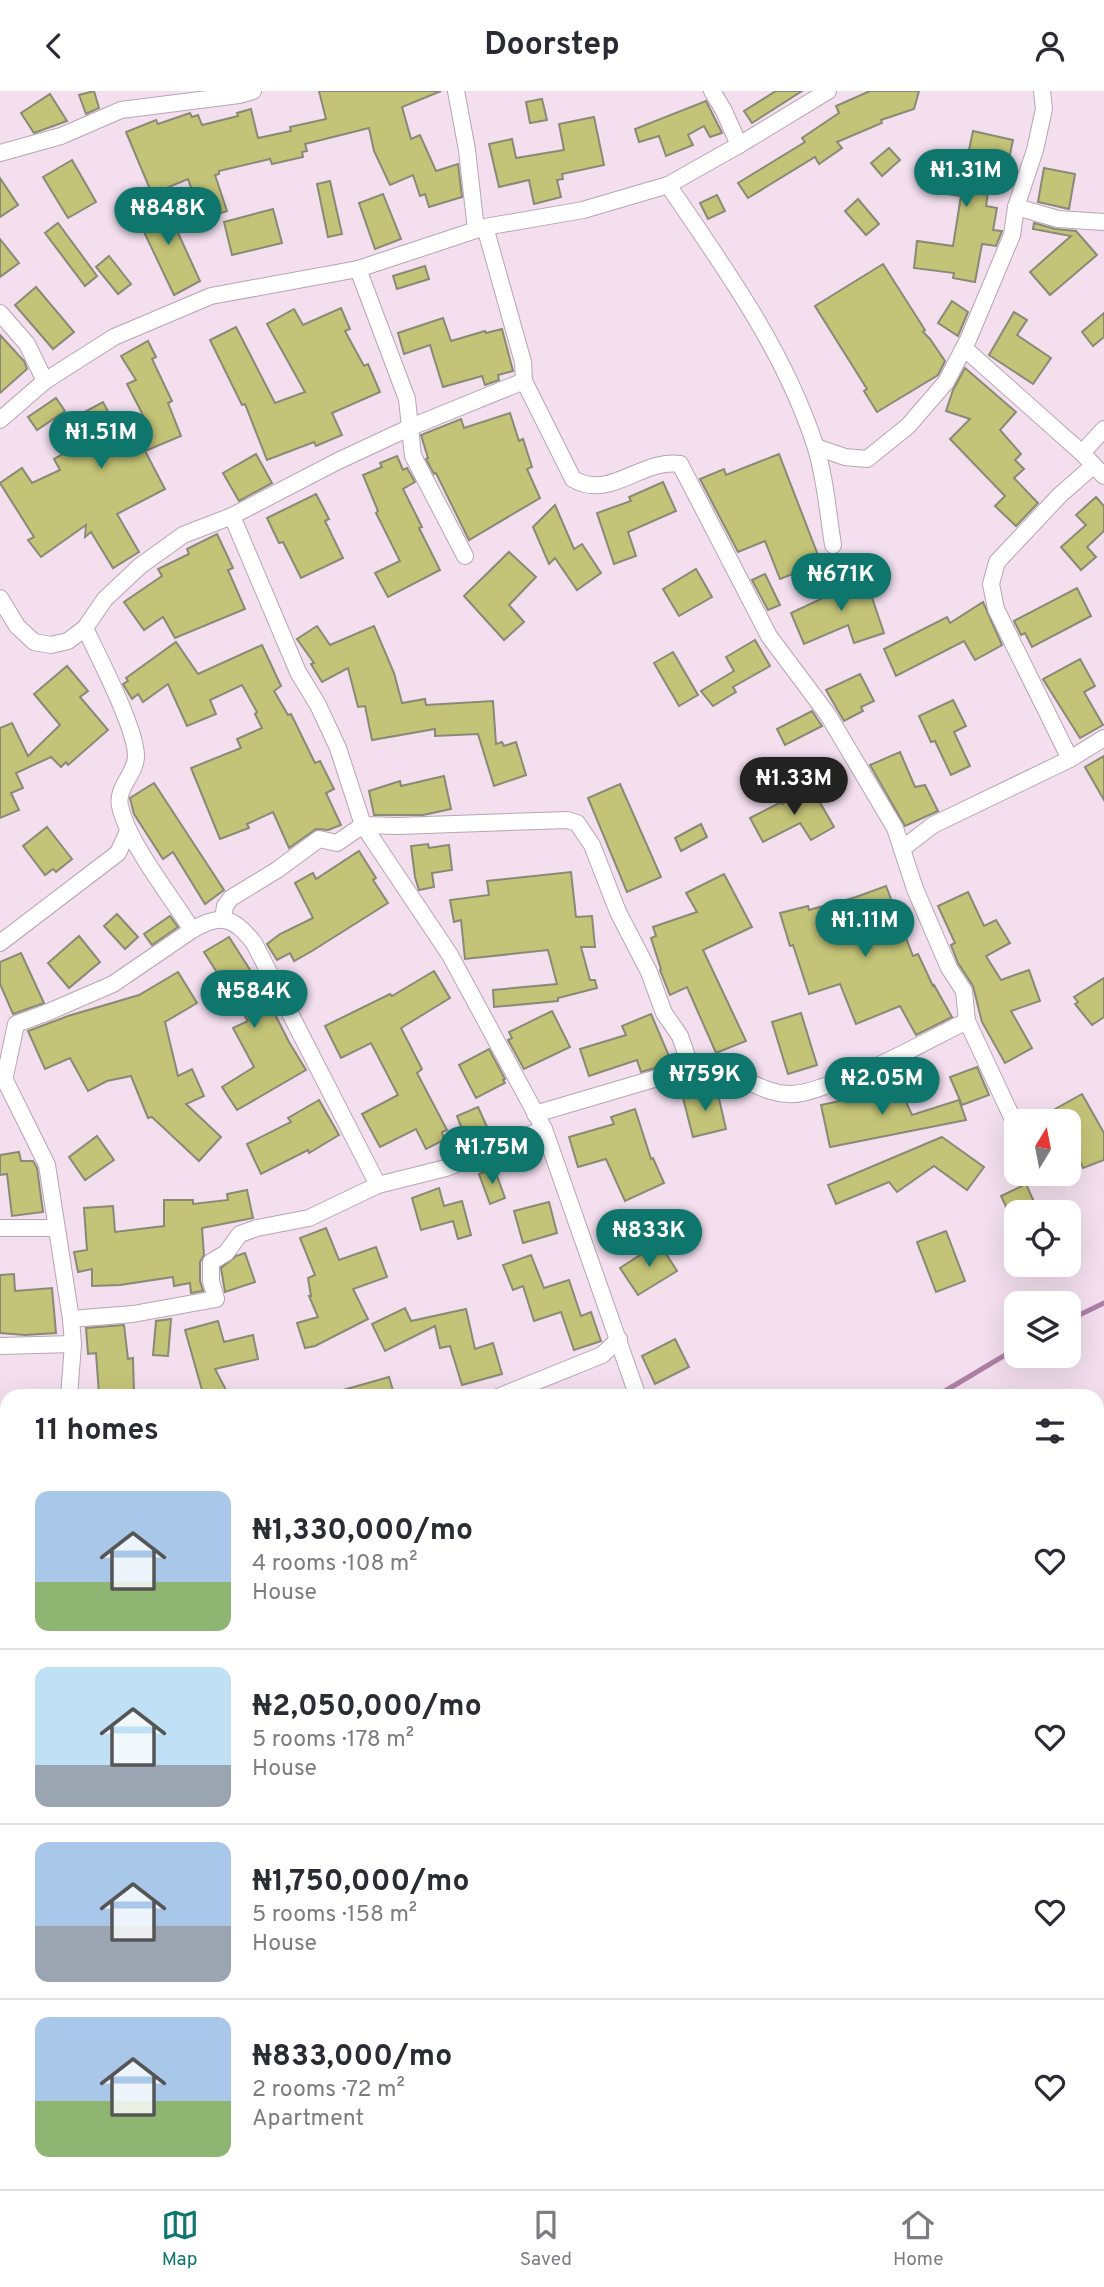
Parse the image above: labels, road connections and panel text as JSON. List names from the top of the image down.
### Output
{
  "north": "top",
  "page": {
    "header": "Doorstep",
    "price": [
      "₦1.31M",
      "₦848K",
      "₦1.51M",
      "₦671K",
      "₦1.33M",
      "₦1.11M",
      "₦584K",
      "₦759K",
      "₦2.05M",
      "₦1.75M",
      "₦833K"
    ],
    "heading": "11 homes",
    "list": [
      {
        "name": "₦1,330,000/mo",
        "note": "4 rooms · 108 m² · House"
      },
      {
        "name": "₦2,050,000/mo",
        "note": "5 rooms · 178 m² · House"
      },
      {
        "name": "₦1,750,000/mo",
        "note": "5 rooms · 158 m² · House"
      },
      {
        "name": "₦833,000/mo",
        "note": "2 rooms · 72 m² · Apartment"
      }
    ],
    "tabs": ["Map", "Saved", "Home"]
  }
}
